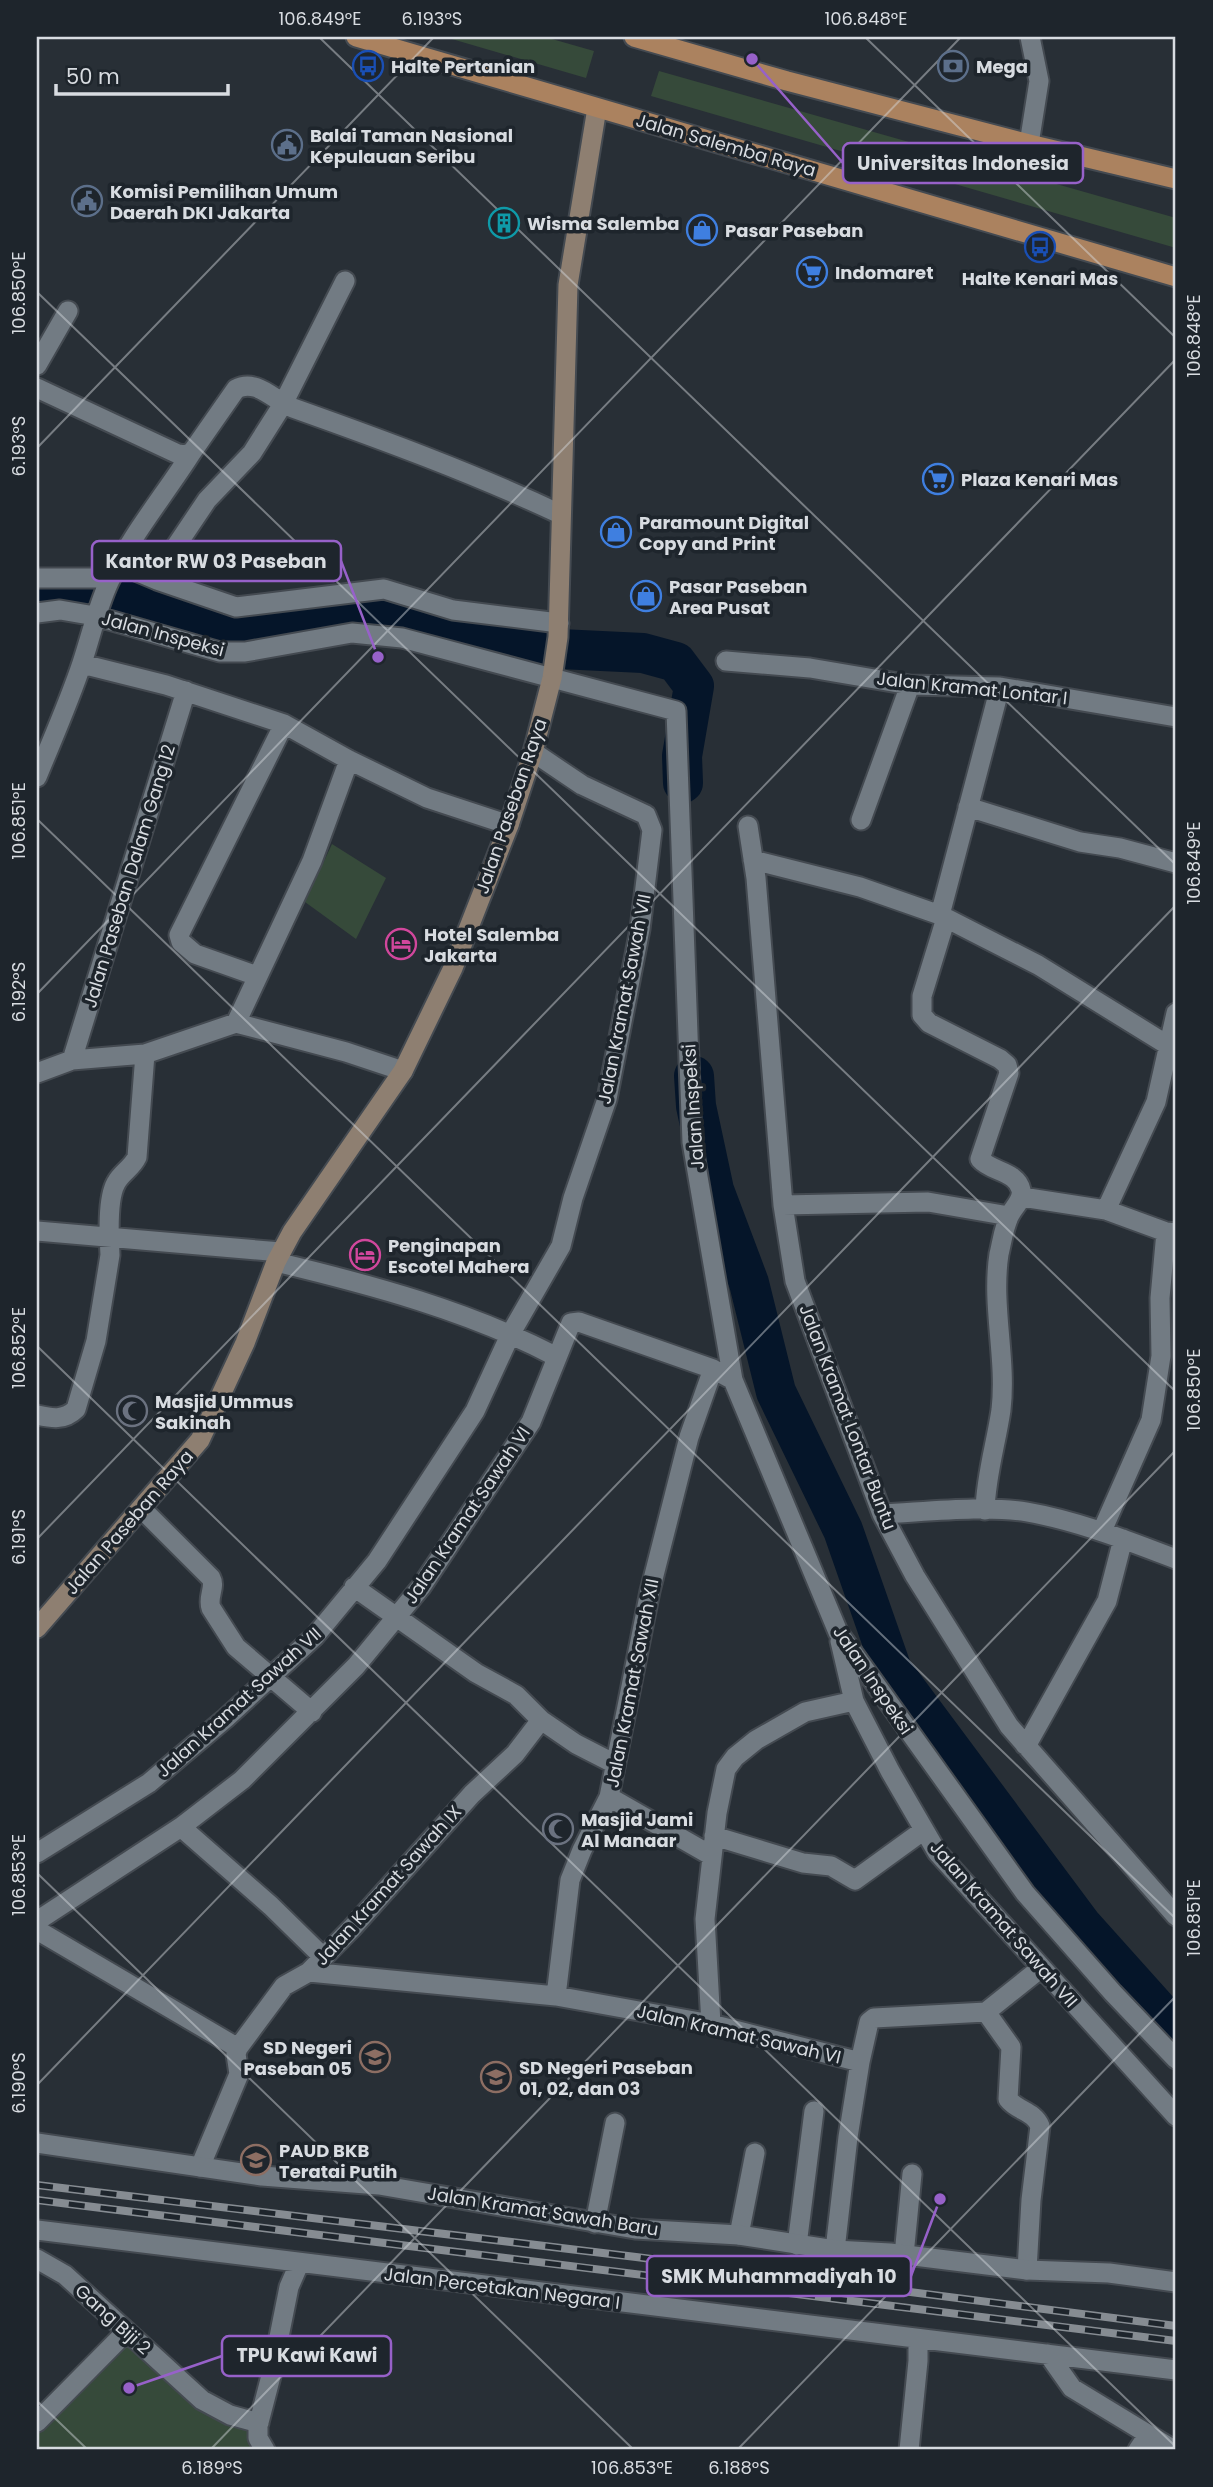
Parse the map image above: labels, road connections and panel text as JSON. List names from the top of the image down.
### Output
{
  "streets": {
    "main road": ["Jalan Salemba Raya", "Jalan Paseban Raya"],
    "street": [
      "Jalan Inspeksi",
      "Jalan Kramat Lontar I",
      "Jalan Paseban Dalam Gang 12",
      "Jalan Kramat Sawah VII",
      "Jalan Kramat Lontar Buntu",
      "Jalan Kramat Sawah VI",
      "Jalan Kramat Sawah XII",
      "Jalan Kramat Sawah IX",
      "Jalan Kramat Sawah Baru",
      "Jalan Percetakan Negara I",
      "Gang Biji 2"
    ]
  },
  "crossings": [
    ["Jalan Salemba Raya", "Jalan Paseban Raya"],
    ["Jalan Inspeksi", "Jalan Paseban Raya"],
    ["Jalan Inspeksi", "Jalan Kramat Sawah VII"],
    ["Jalan Paseban Raya", "Jalan Kramat Sawah VII"],
    ["Jalan Kramat Sawah VI", "Jalan Kramat Sawah XII"],
    ["Jalan Kramat Sawah VI", "Jalan Kramat Sawah IX"]
  ],
  "places": {
    "other": [
      "Universitas Indonesia",
      "Kantor RW 03 Paseban",
      "SMK Muhammadiyah 10",
      "TPU Kawi Kawi"
    ],
    "bus stop": ["Halte Pertanian", "Halte Kenari Mas"],
    "bank": ["Mega"],
    "public building": ["Balai Taman Nasional Kepulauan Seribu", "Komisi Pemilihan Umum Daerah DKI Jakarta"],
    "building": ["Wisma Salemba"],
    "shop": ["Pasar Paseban", "Paramount Digital Copy and Print", "Pasar Paseban Area Pusat"],
    "supermarket": ["Indomaret", "Plaza Kenari Mas"],
    "hotel": ["Hotel Salemba Jakarta", "Penginapan Escotel Mahera"],
    "mosque": ["Masjid Ummus Sakinah", "Masjid Jami Al Manaar"],
    "school or university": ["SD Negeri Paseban 05", "SD Negeri Paseban 01, 02, dan 03", "PAUD BKB Teratai Putih"]
  },
  "scale_bar": "50 m",
  "coordinates": [
    "106.849°E",
    "6.193°S",
    "106.848°E",
    "106.850°E",
    "106.851°E",
    "6.192°S",
    "106.852°E",
    "6.191°S",
    "106.853°E",
    "6.190°S",
    "6.189°S",
    "6.188°S"
  ]
}
